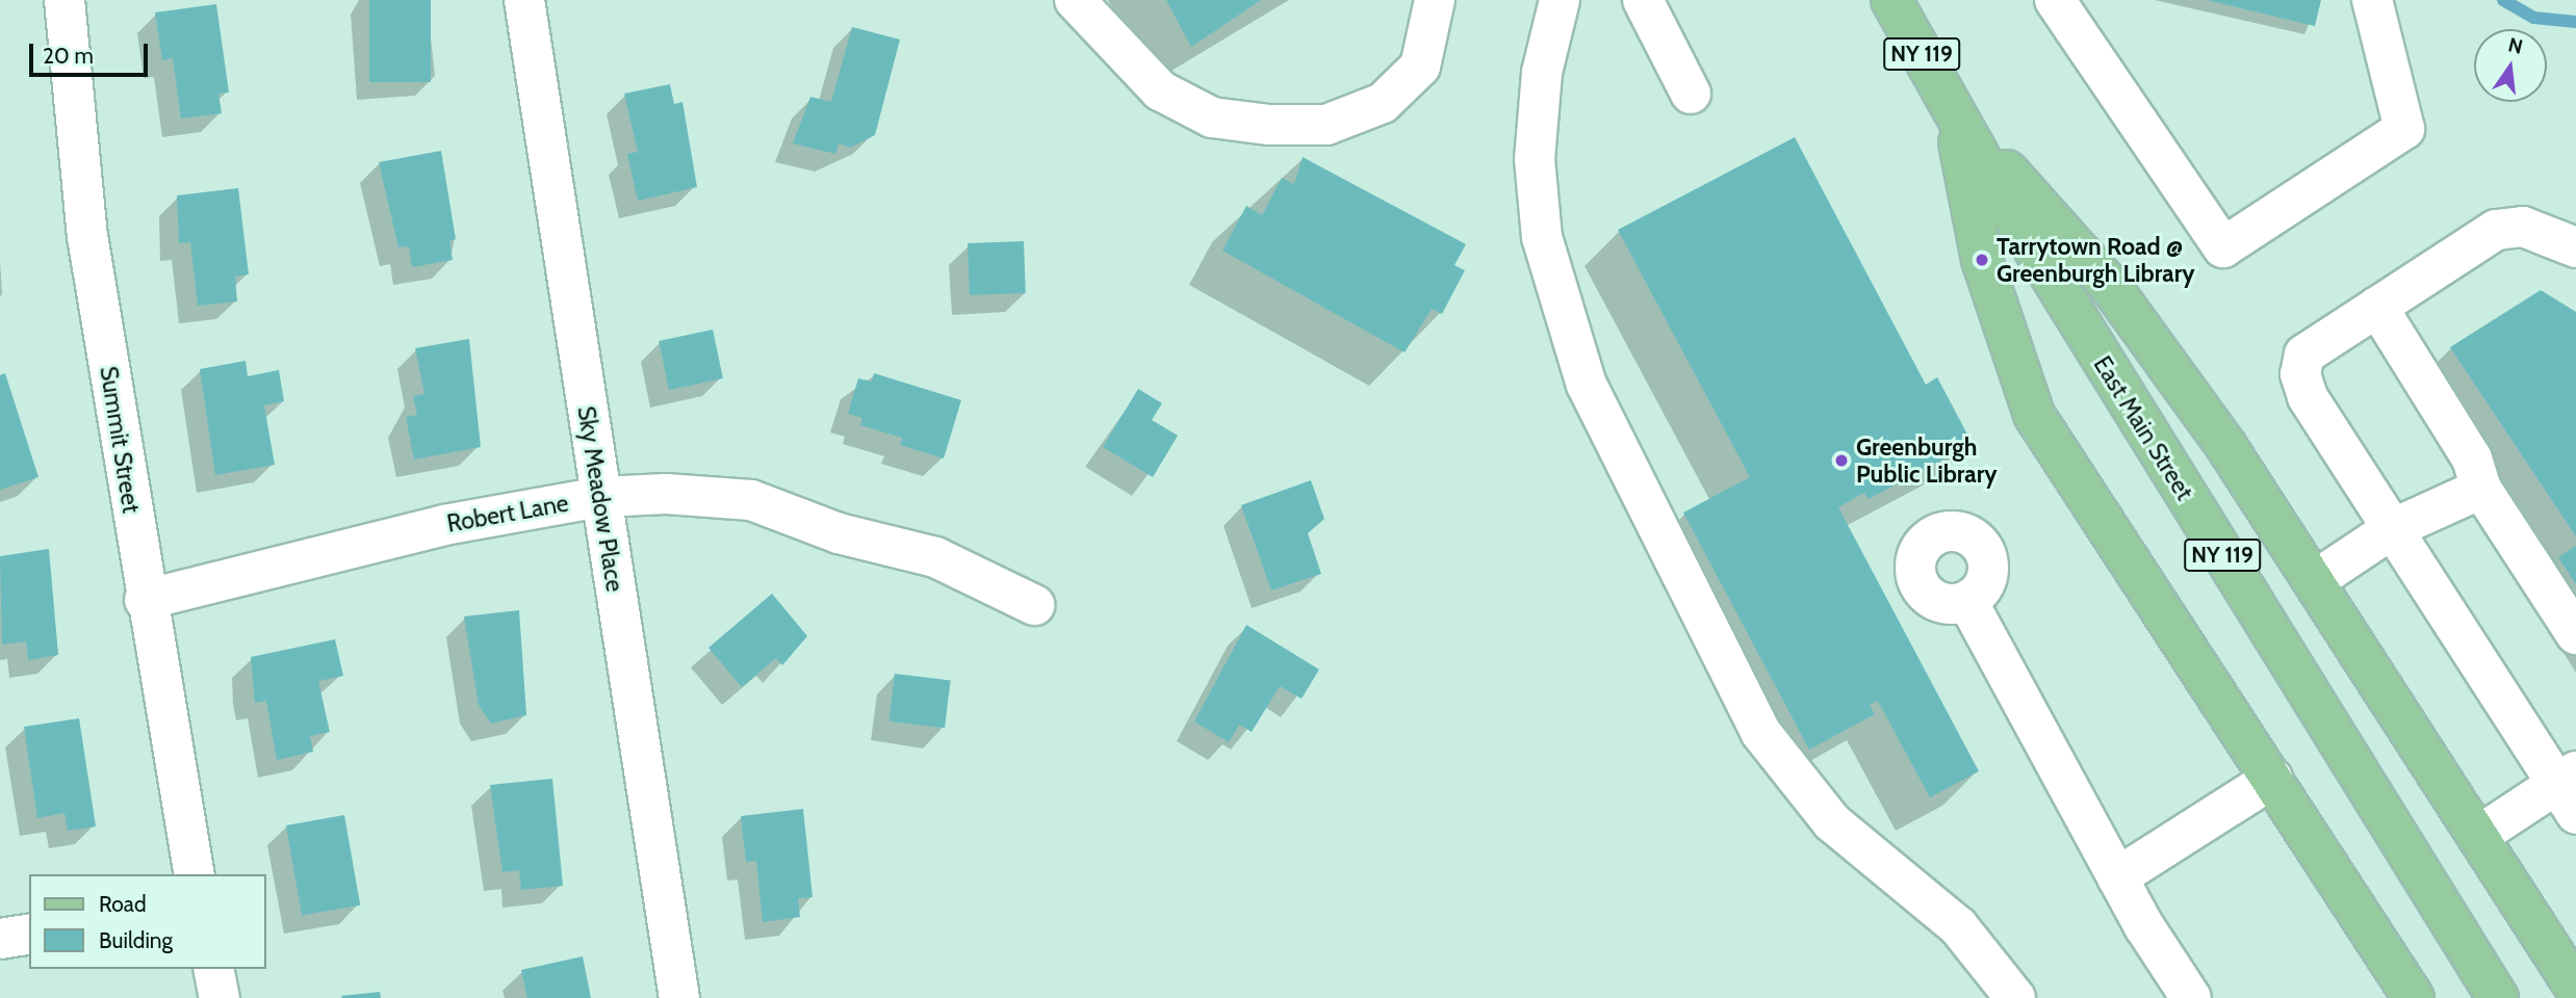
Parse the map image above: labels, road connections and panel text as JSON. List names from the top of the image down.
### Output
{
  "streets": {
    "main road": ["NY 119", "East Main Street"],
    "street": ["Summit Street", "Sky Meadow Place", "Robert Lane"]
  },
  "crossings": [
    ["Summit Street", "Robert Lane"],
    ["Sky Meadow Place", "Robert Lane"]
  ],
  "places": ["Tarrytown Road @ Greenburgh Library", "Greenburgh Public Library"],
  "legend": ["Road", "Building"],
  "scale_bar": "20 m",
  "north": "top"
}
